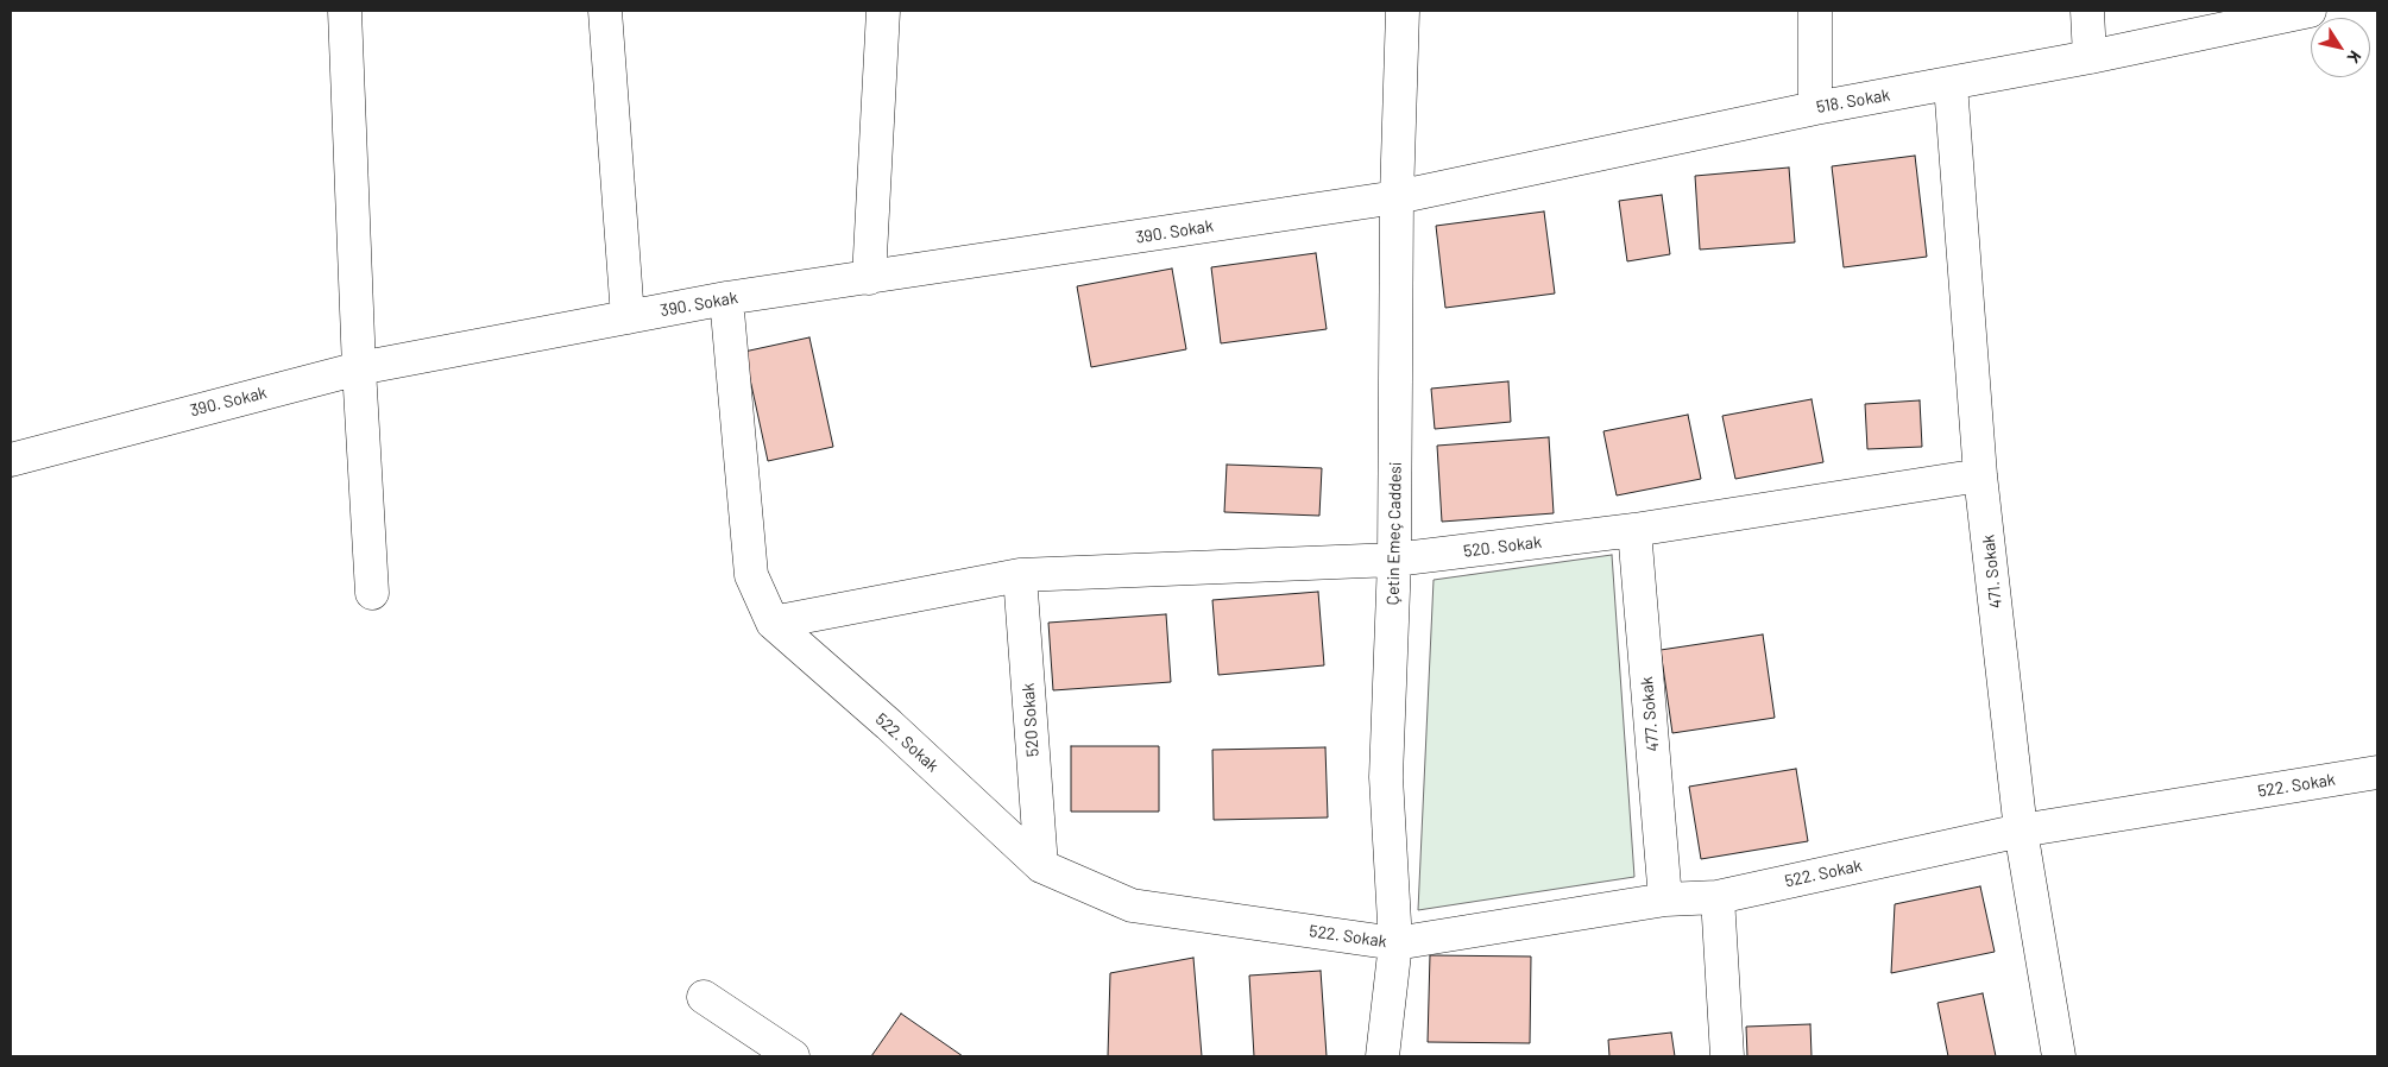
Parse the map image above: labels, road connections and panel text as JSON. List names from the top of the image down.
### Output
{
  "streets": {
    "street": [
      "518. Sokak",
      "390. Sokak",
      "Çetin Emeç Caddesi",
      "520. Sokak",
      "471. Sokak",
      "477. Sokak",
      "520 Sokak",
      "522. Sokak"
    ]
  },
  "crossings": [
    ["518. Sokak", "390. Sokak"],
    ["518. Sokak", "Çetin Emeç Caddesi"],
    ["518. Sokak", "471. Sokak"],
    ["390. Sokak", "Çetin Emeç Caddesi"],
    ["390. Sokak", "522. Sokak"],
    ["Çetin Emeç Caddesi", "520. Sokak"],
    ["Çetin Emeç Caddesi", "522. Sokak"],
    ["520. Sokak", "471. Sokak"],
    ["520. Sokak", "477. Sokak"],
    ["520. Sokak", "520 Sokak"],
    ["520. Sokak", "522. Sokak"],
    ["471. Sokak", "522. Sokak"],
    ["477. Sokak", "522. Sokak"],
    ["520 Sokak", "522. Sokak"]
  ],
  "north": "bottom right"
}
